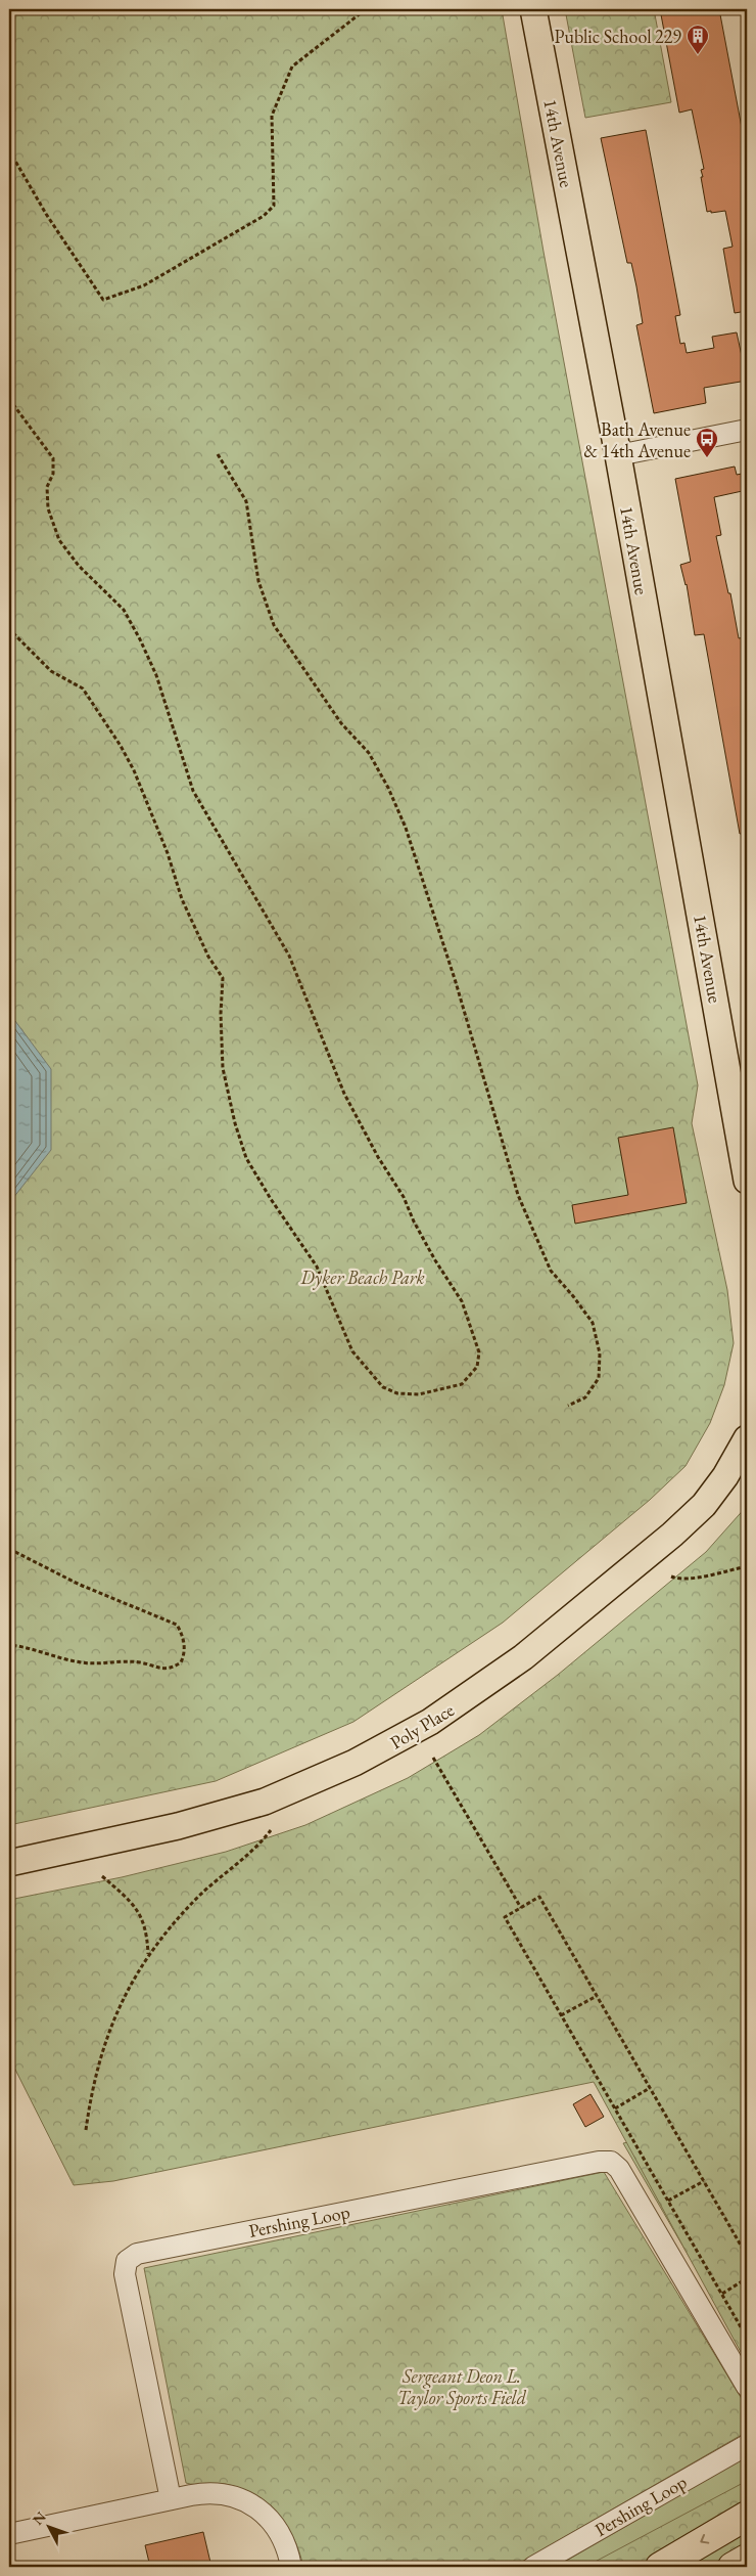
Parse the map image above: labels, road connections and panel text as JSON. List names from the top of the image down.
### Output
{
  "streets": {
    "main road": ["14th Avenue", "Poly Place"],
    "street": ["Pershing Loop"]
  },
  "parks": ["Dyker Beach Park", "Sergeant Deon L. Taylor Sports Field"],
  "places": {
    "building": ["Public School 229"],
    "bus stop": ["Bath Avenue & 14th Avenue"]
  },
  "north": "top left"
}
